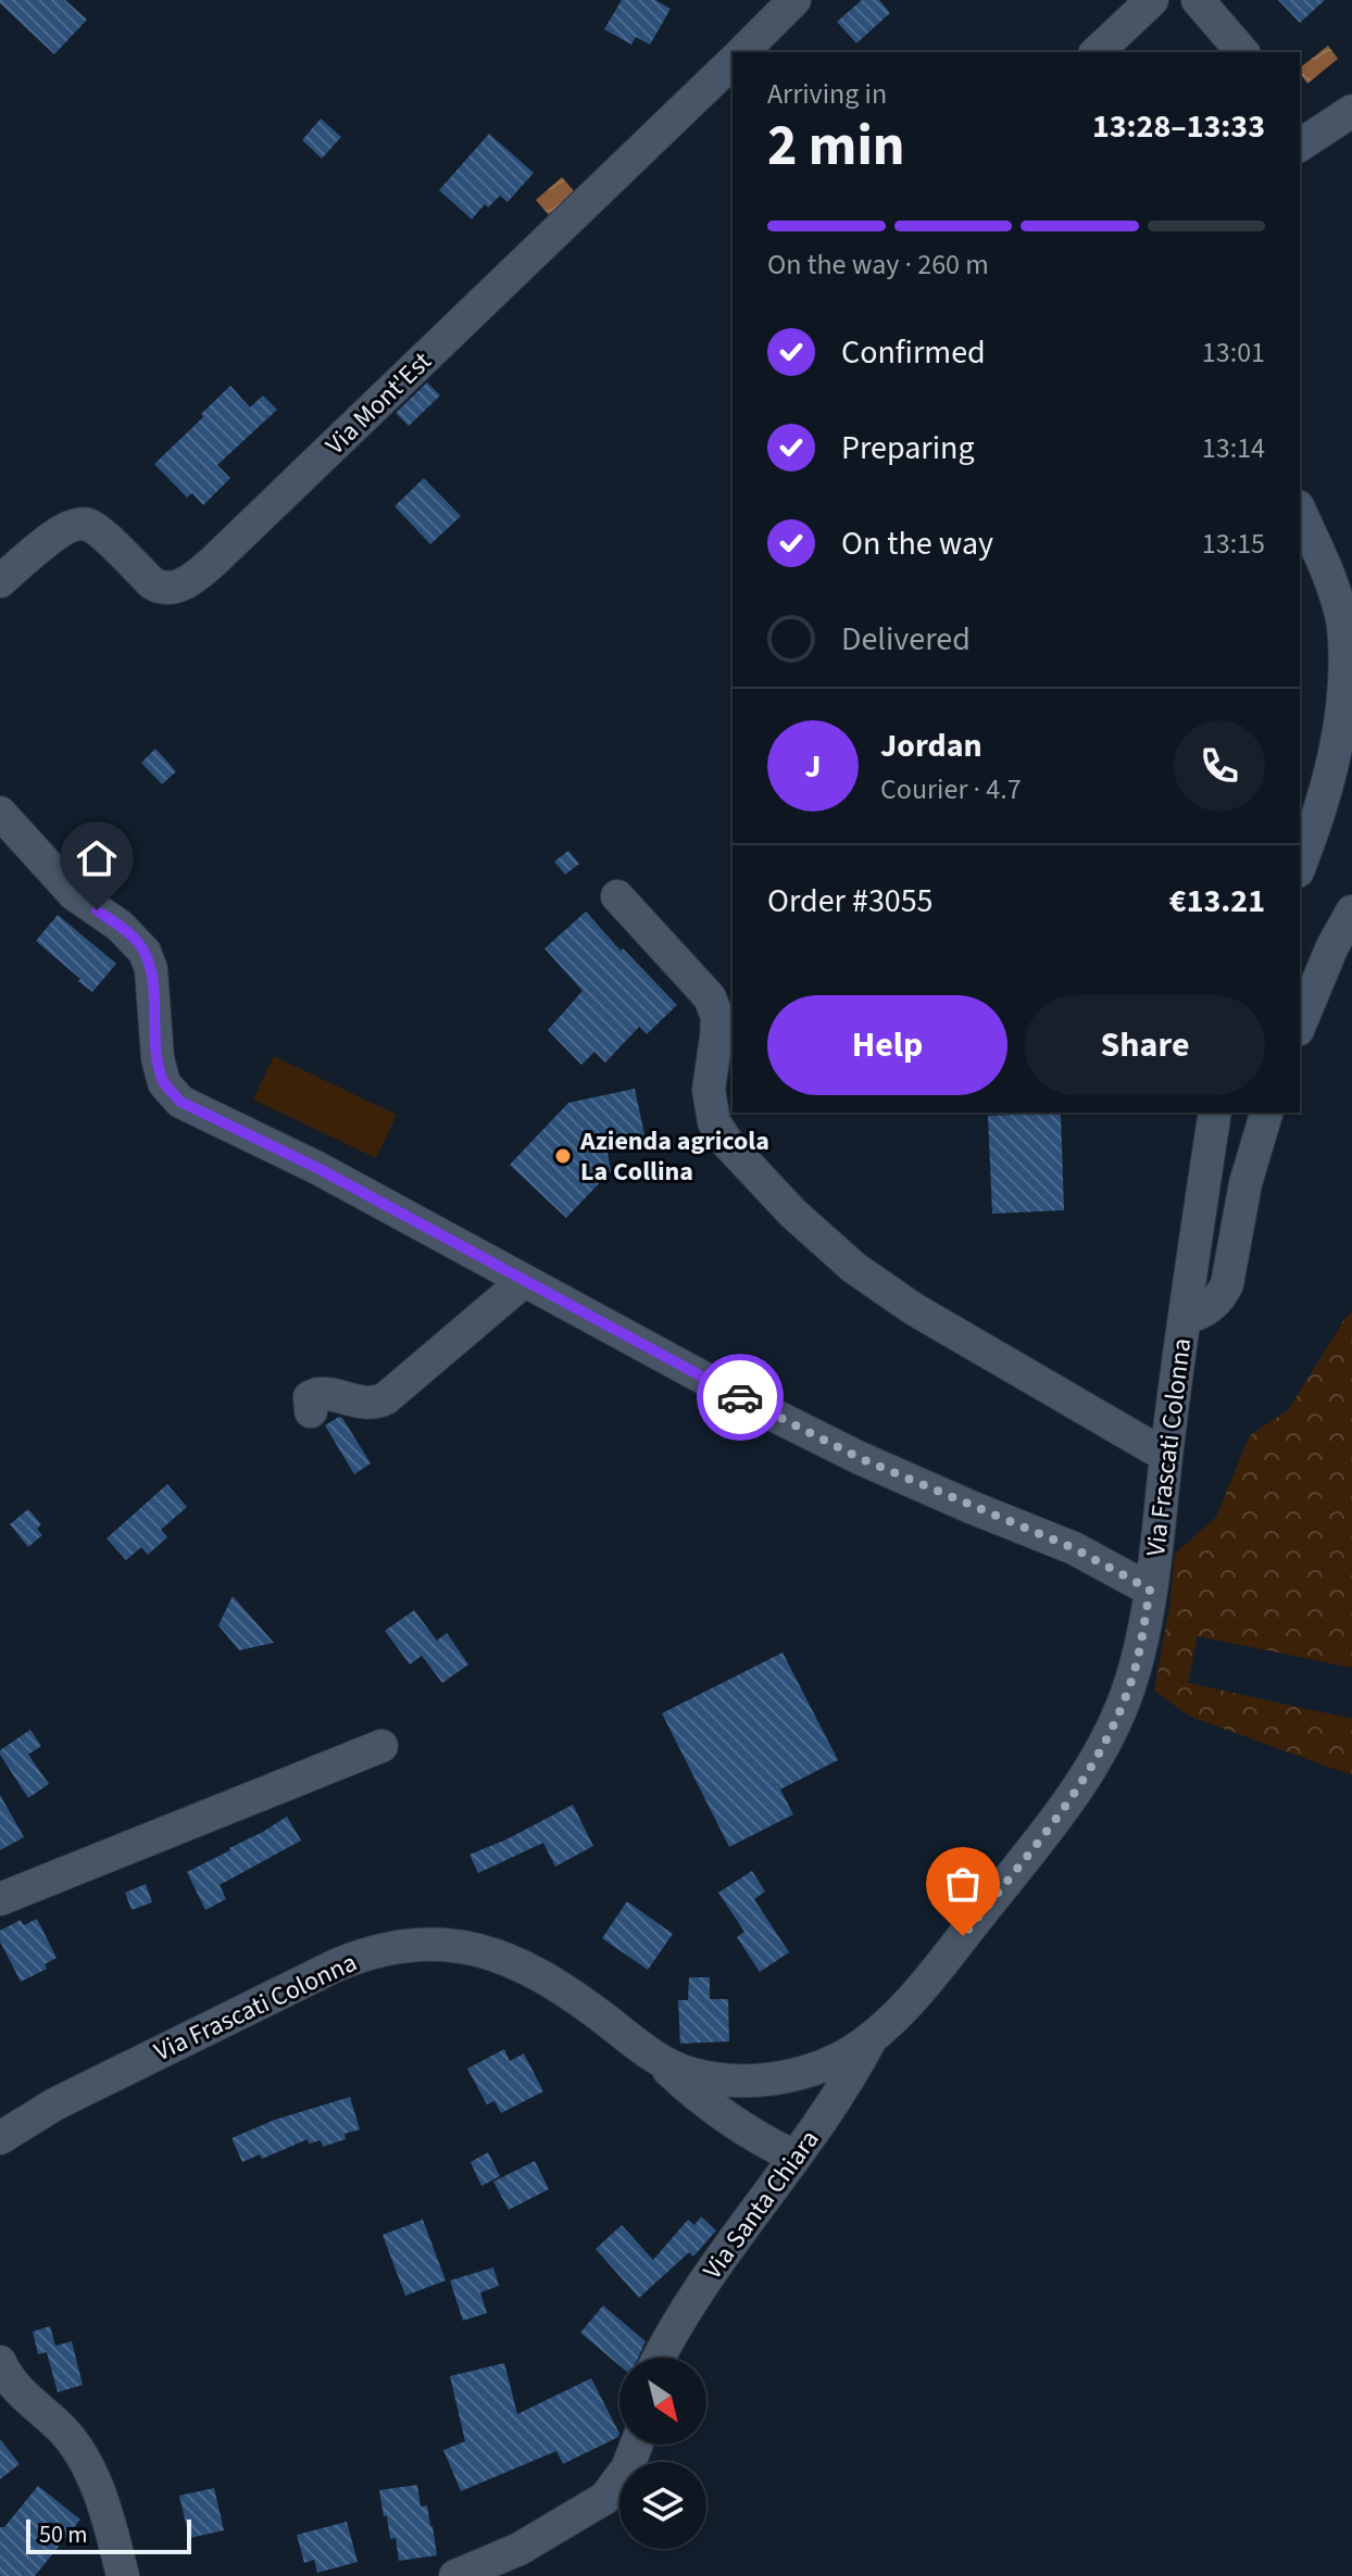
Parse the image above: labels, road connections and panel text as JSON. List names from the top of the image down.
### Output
{
  "streets": {
    "street": ["Via Mont'Est", "Via Frascati Colonna", "Via Santa Chiara"]
  },
  "crossings": [
    ["Via Frascati Colonna", "Via Santa Chiara"]
  ],
  "places": ["Azienda agricola La Collina"],
  "scale_bar": "50 m",
  "north": "bottom right",
  "page": {
    "heading": ["2 min", "Arriving in", "13:28–13:33"],
    "panel": [
      "Jordan",
      "Courier · 4.7",
      "Order #3055",
      "€13.21"
    ],
    "bar": "On the way · 260 m",
    "list": [
      ["Confirmed", "13:01"],
      ["Preparing", "13:14"],
      ["On the way", "13:15"],
      "Delivered"
    ],
    "round": "J",
    "buttons": ["Help", "Share"],
    "scale": "50 m"
  }
}
